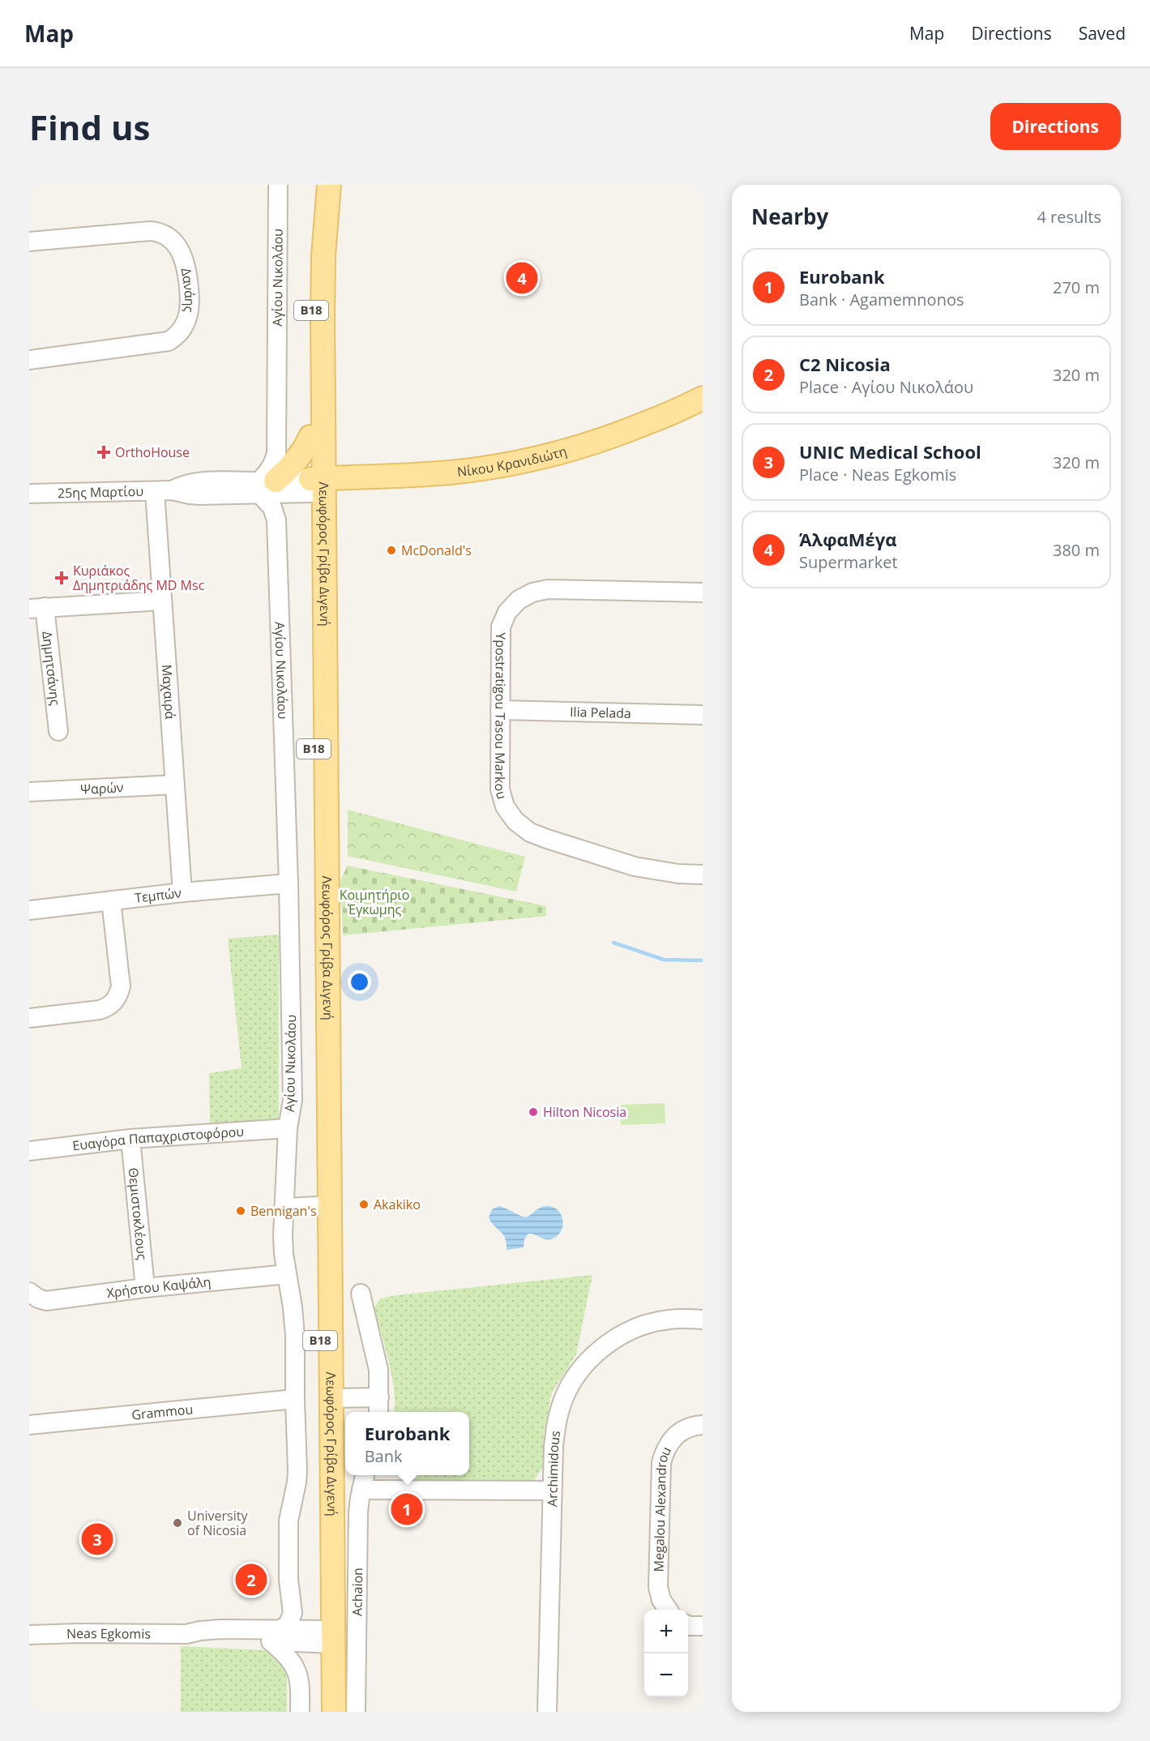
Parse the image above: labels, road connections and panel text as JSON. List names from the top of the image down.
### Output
{
  "streets": {
    "main road": ["B18", "Νίκου Κρανιδιώτη", "Λεωφόρος Γρίβα Διγενή"],
    "street": [
      "Αγίου Νικολάου",
      "Δανάης",
      "25ης Μαρτίου",
      "Δημητσάνης",
      "Μαχαιρά",
      "Ilia Pelada",
      "Ypostratigou Tasou Markou",
      "Ψαρών",
      "Τεμπών",
      "Ευαγόρα Παπαχριστοφόρου",
      "Θεμιστοκλέους",
      "Χρήστου Καψάλη",
      "Grammou",
      "Archimidous",
      "Megalou Alexandrou",
      "Achaion",
      "Neas Egkomis"
    ]
  },
  "crossings": [
    ["Αγίου Νικολάου", "25ης Μαρτίου"],
    ["Αγίου Νικολάου", "Τεμπών"],
    ["Αγίου Νικολάου", "Ευαγόρα Παπαχριστοφόρου"],
    ["Αγίου Νικολάου", "Χρήστου Καψάλη"],
    ["Αγίου Νικολάου", "Grammou"],
    ["Αγίου Νικολάου", "Neas Egkomis"],
    ["Νίκου Κρανιδιώτη", "25ης Μαρτίου"],
    ["Νίκου Κρανιδιώτη", "Λεωφόρος Γρίβα Διγενή"],
    ["25ης Μαρτίου", "Λεωφόρος Γρίβα Διγενή"],
    ["25ης Μαρτίου", "Μαχαιρά"],
    ["Λεωφόρος Γρίβα Διγενή", "Neas Egkomis"],
    ["Μαχαιρά", "Ψαρών"],
    ["Μαχαιρά", "Τεμπών"],
    ["Ilia Pelada", "Ypostratigou Tasou Markou"],
    ["Ευαγόρα Παπαχριστοφόρου", "Θεμιστοκλέους"],
    ["Θεμιστοκλέους", "Χρήστου Καψάλη"]
  ],
  "parks": ["Κοιμητήριο Έγκωμης"],
  "places": {
    "health": ["OrthoHouse", "Κυριάκος Δημητριάδης MD Msc"],
    "other": [
      "McDonald's",
      "Hilton Nicosia",
      "Akakiko",
      "Bennigan's",
      "University of Nicosia"
    ]
  },
  "page": {
    "header": "Map",
    "nav": ["Map", "Directions", "Saved"],
    "buttons": "Directions",
    "title": "Find us",
    "heading": ["Nearby", "4 results"],
    "list": [
      {
        "mark": "1",
        "name": "Eurobank",
        "note": "Bank · Agamemnonos",
        "value": "270 m"
      },
      {
        "mark": "2",
        "name": "C2 Nicosia",
        "note": "Place · Αγίου Νικολάου",
        "value": "320 m"
      },
      {
        "mark": "3",
        "name": "UNIC Medical School",
        "note": "Place · Neas Egkomis",
        "value": "320 m"
      },
      {
        "mark": "4",
        "name": "ΆλφαΜέγα",
        "note": "Supermarket",
        "value": "380 m"
      }
    ],
    "pins": [
      "4",
      "1",
      "3",
      "2"
    ],
    "popup": ["Eurobank", "Bank"],
    "map_buttons": ["+", "−"]
  }
}
